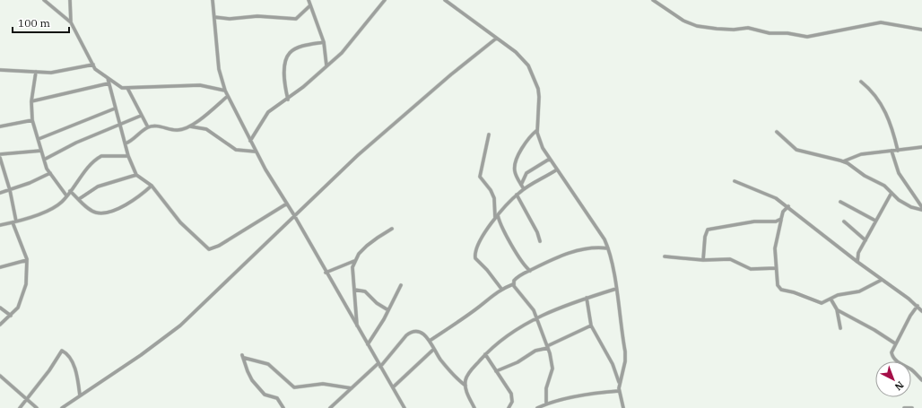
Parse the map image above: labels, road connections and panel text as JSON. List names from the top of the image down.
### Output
{
  "scale_bar": "100 m",
  "north": "bottom right"
}
